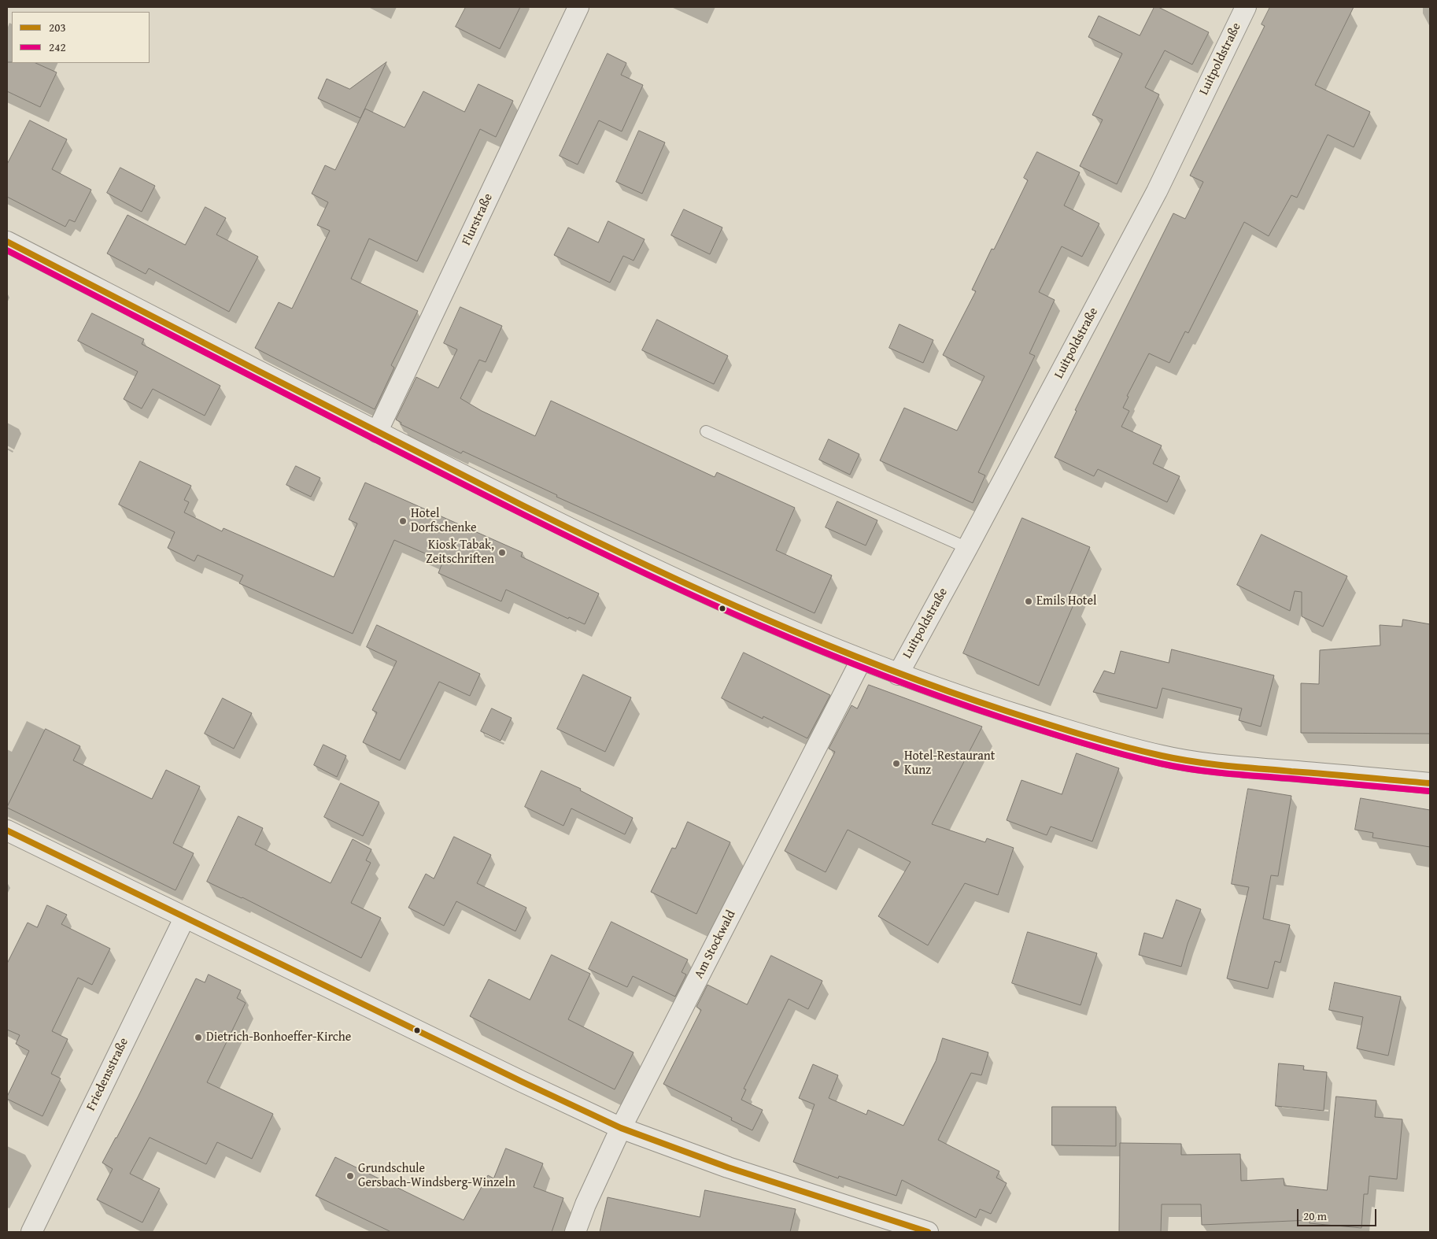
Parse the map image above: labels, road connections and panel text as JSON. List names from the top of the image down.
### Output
{
  "streets": {
    "street": [
      "Luitpoldstraße",
      "Flurstraße",
      "Am Stockwald",
      "Friedensstraße"
    ]
  },
  "places": [
    "Hotel Dorfschenke",
    "Kiosk Tabak, Zeitschriften",
    "Emils Hotel",
    "Hotel-Restaurant Kunz",
    "Dietrich-Bonhoeffer-Kirche",
    "Grundschule Gersbach-Windsberg-Winzeln"
  ],
  "lines": ["transit line 203", "transit line 242"],
  "legend": ["203", "242"],
  "scale_bar": "20 m"
}
